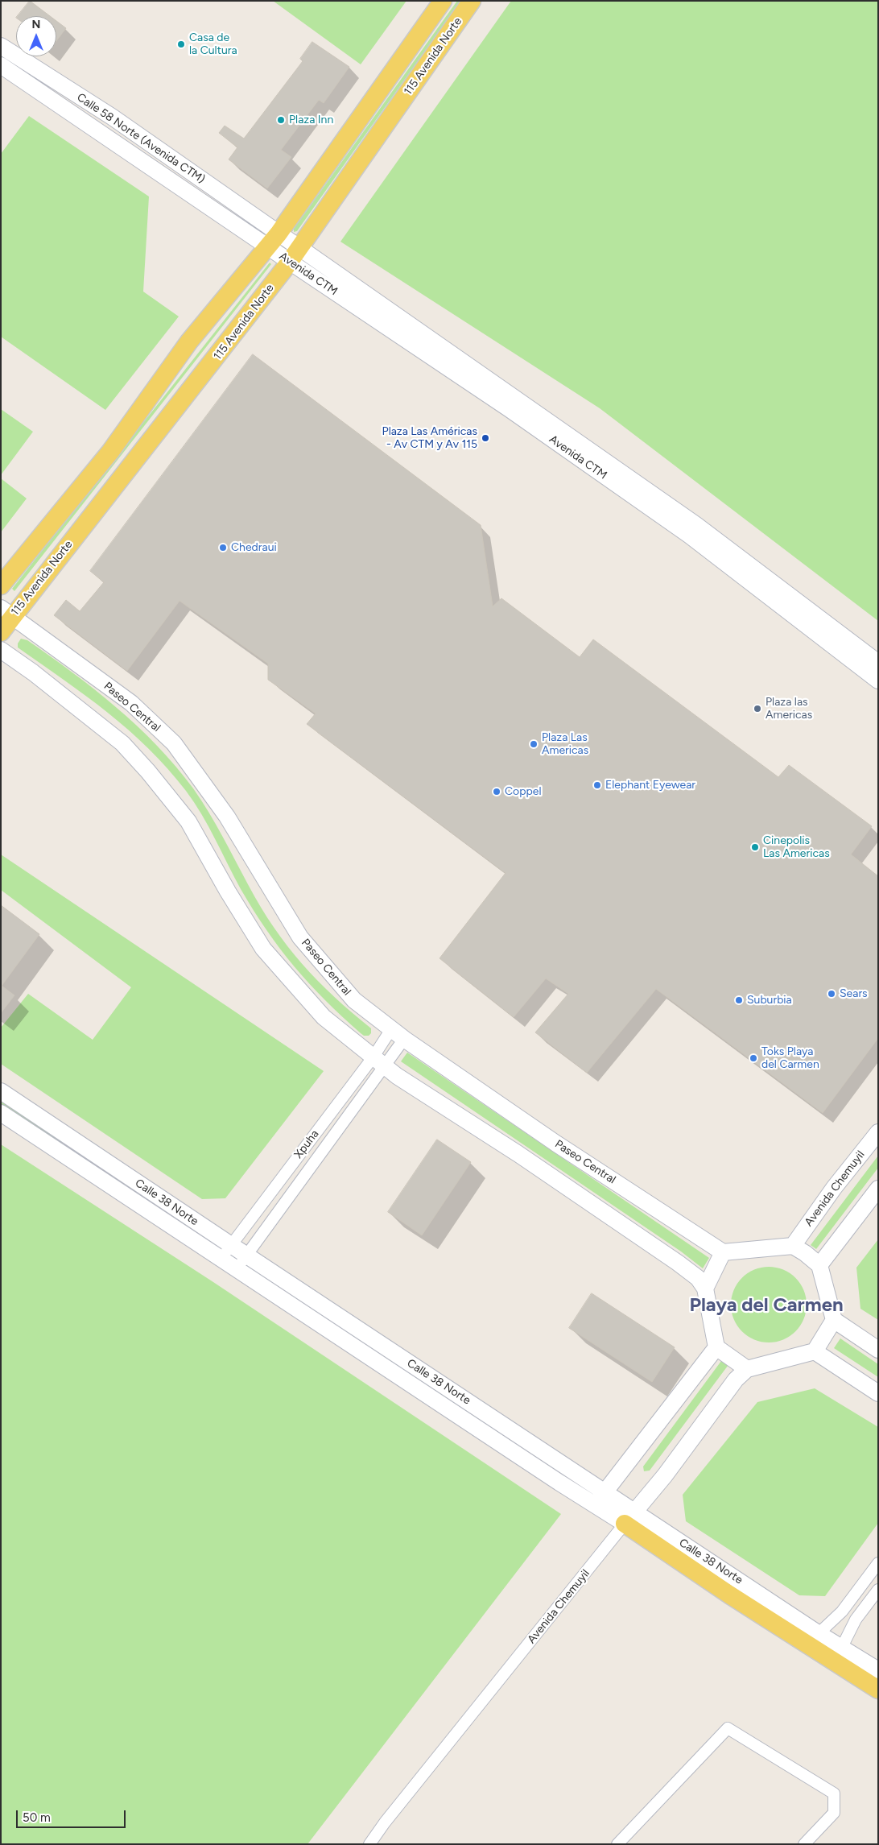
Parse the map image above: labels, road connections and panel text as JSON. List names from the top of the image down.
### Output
{
  "streets": {
    "main road": [
      "115 Avenida Norte",
      "Calle 58 Norte (Avenida CTM)",
      "Avenida CTM",
      "Paseo Central",
      "Avenida Chemuyil",
      "Calle 38 Norte"
    ],
    "street": ["Xpuha"]
  },
  "crossings": [
    ["115 Avenida Norte", "Avenida CTM"],
    ["115 Avenida Norte", "Paseo Central"],
    ["Calle 58 Norte (Avenida CTM)", "Avenida CTM"],
    ["Paseo Central", "Xpuha"],
    ["Paseo Central", "Avenida Chemuyil"],
    ["Xpuha", "Calle 38 Norte"],
    ["Avenida Chemuyil", "Calle 38 Norte"]
  ],
  "districts": ["Playa del Carmen"],
  "places": [
    "Casa de la Cultura",
    "Plaza Inn",
    "Plaza Las Américas - Av CTM y Av 115",
    "Chedraui",
    "Plaza las Americas",
    "Plaza Las Americas",
    "Elephant Eyewear",
    "Coppel",
    "Cinepolis Las Americas",
    "Sears",
    "Suburbia",
    "Toks Playa del Carmen"
  ],
  "scale_bar": "50 m",
  "north": "top"
}
